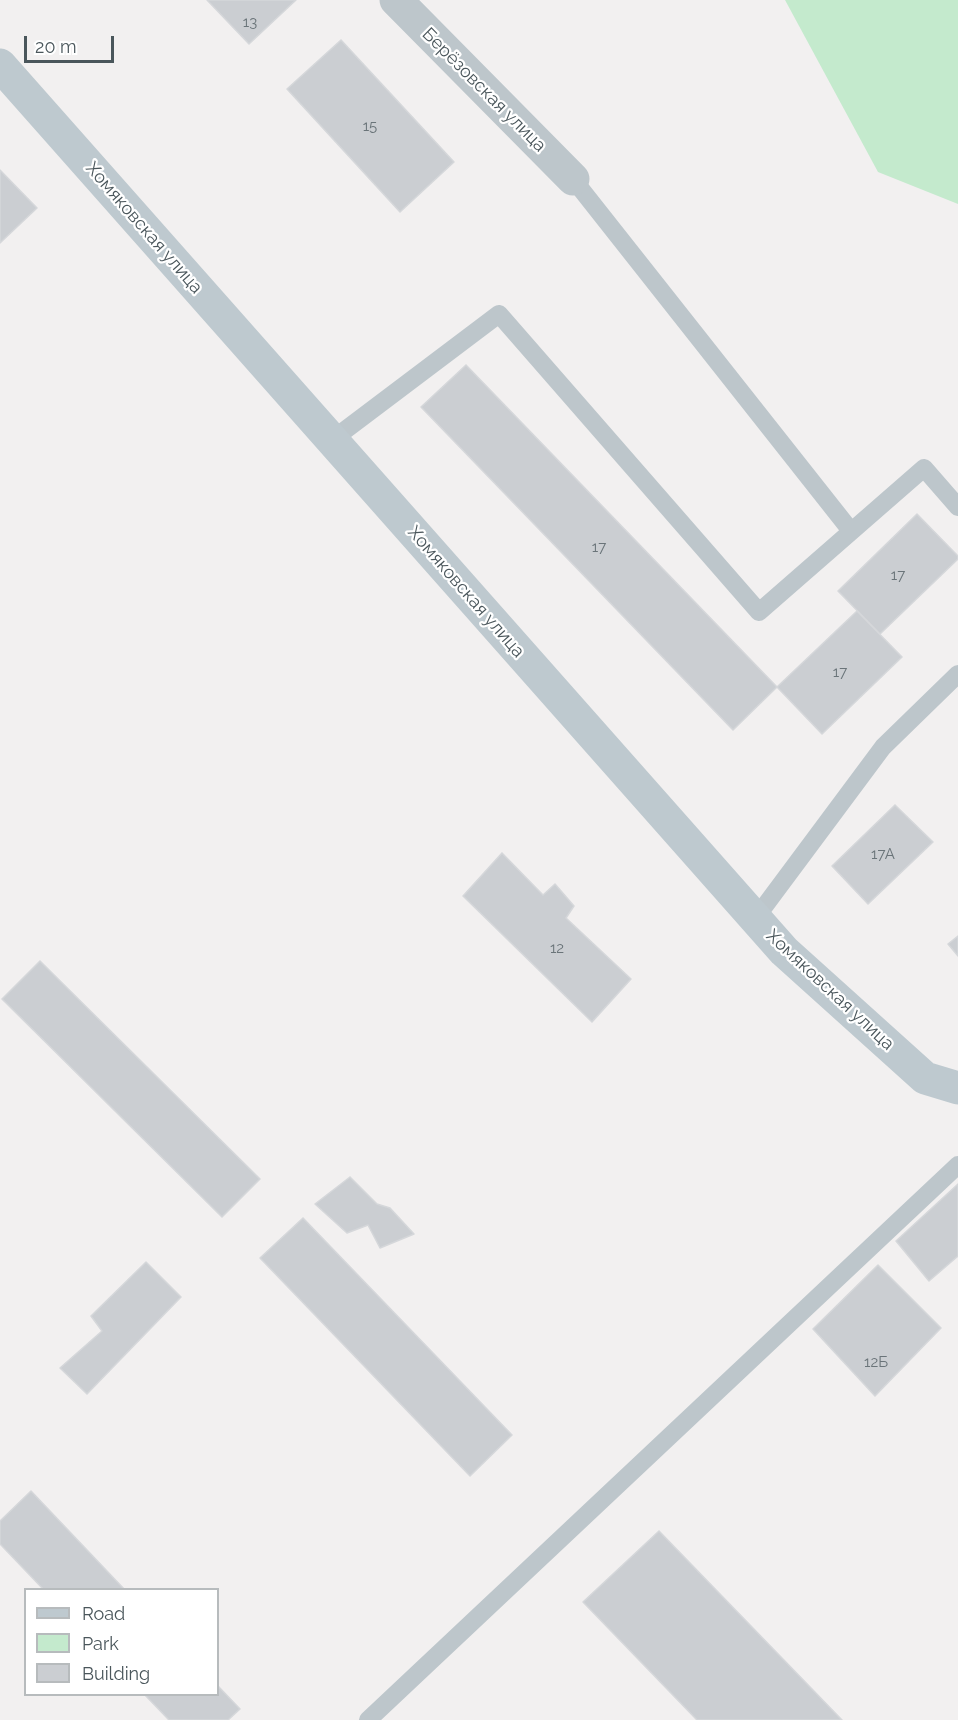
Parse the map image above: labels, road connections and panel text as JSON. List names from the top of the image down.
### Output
{
  "streets": {
    "street": ["Берёзовская улица", "Хомяковская улица"]
  },
  "house_numbers": [
    "13",
    "15",
    "17",
    "17",
    "17",
    "17А",
    "12",
    "12Б"
  ],
  "legend": ["Road", "Park", "Building"],
  "scale_bar": "20 m"
}
